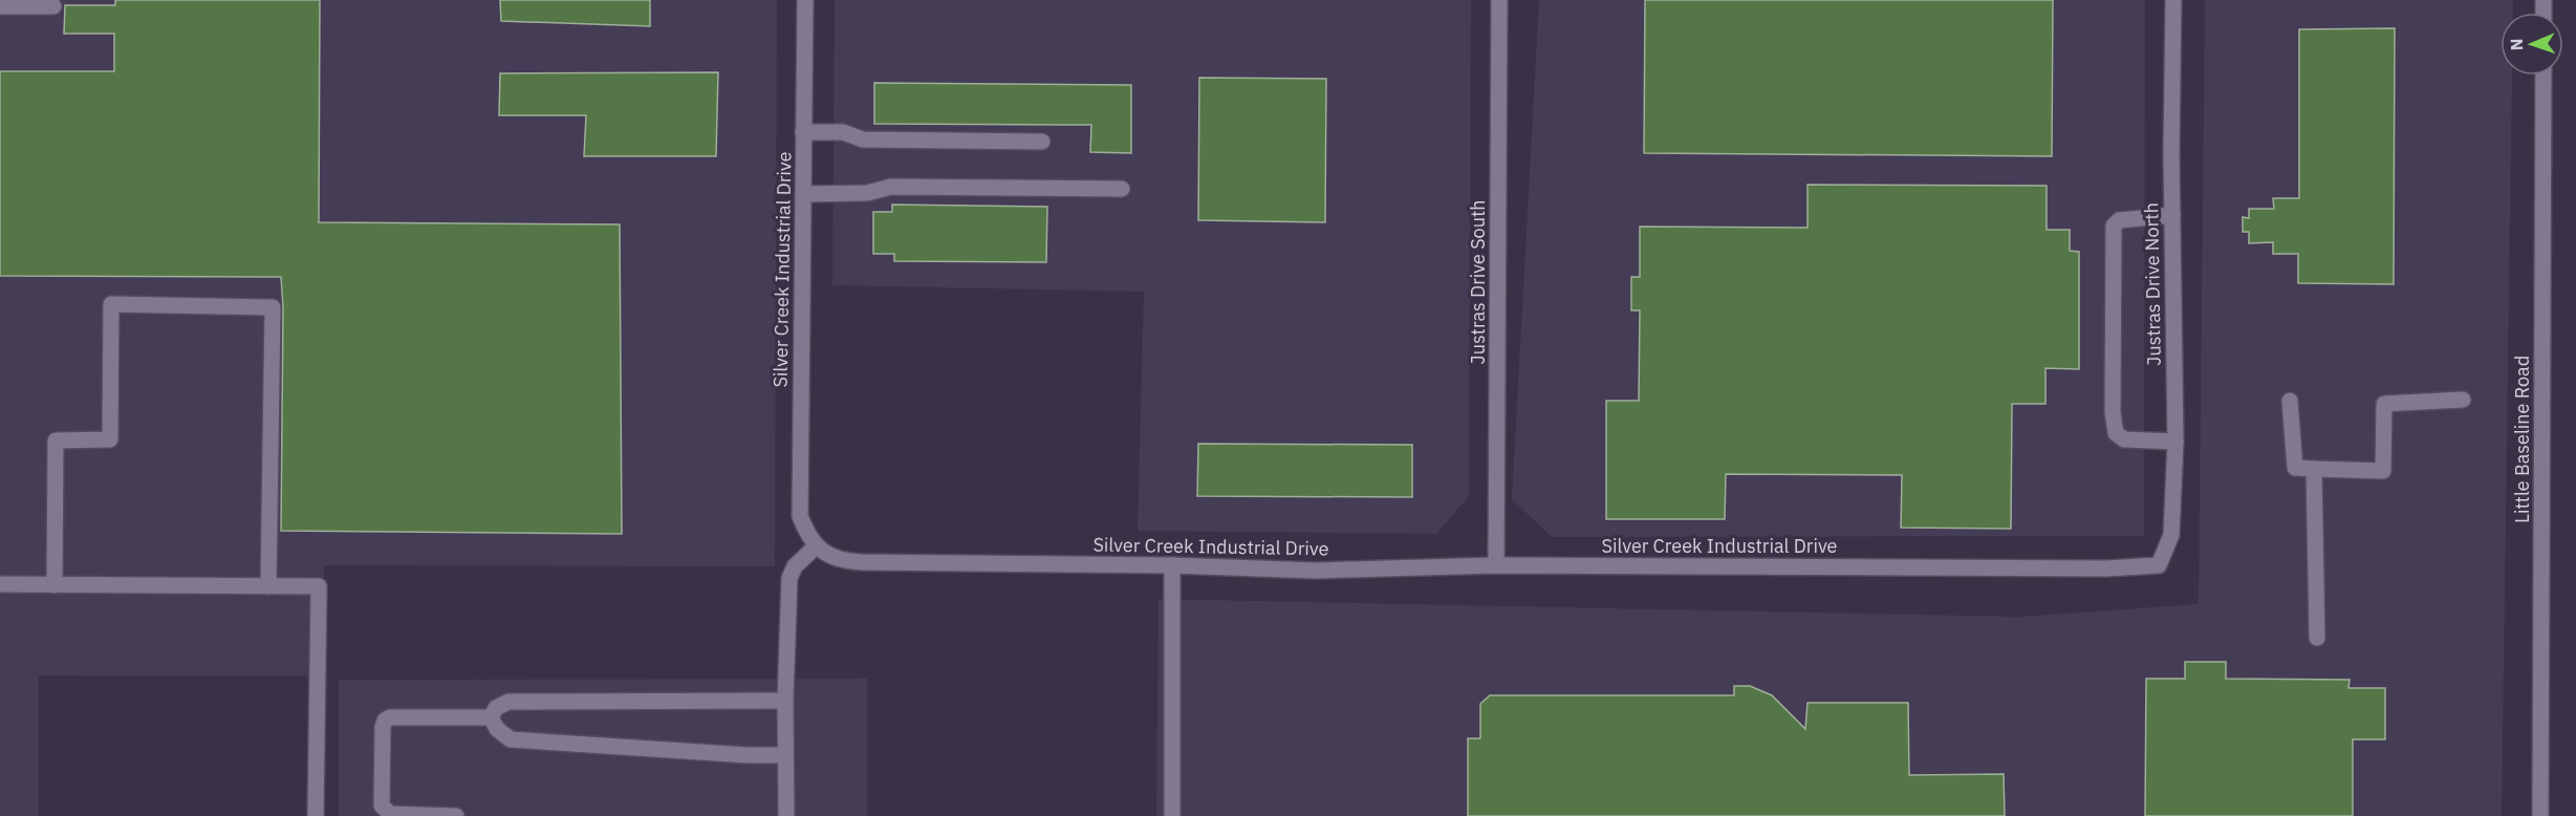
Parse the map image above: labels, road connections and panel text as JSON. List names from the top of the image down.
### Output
{
  "streets": {
    "street": [
      "Silver Creek Industrial Drive",
      "Justras Drive South",
      "Justras Drive North",
      "Little Baseline Road"
    ]
  },
  "crossings": [
    ["Silver Creek Industrial Drive", "Justras Drive South"],
    ["Silver Creek Industrial Drive", "Justras Drive North"]
  ],
  "north": "left"
}
